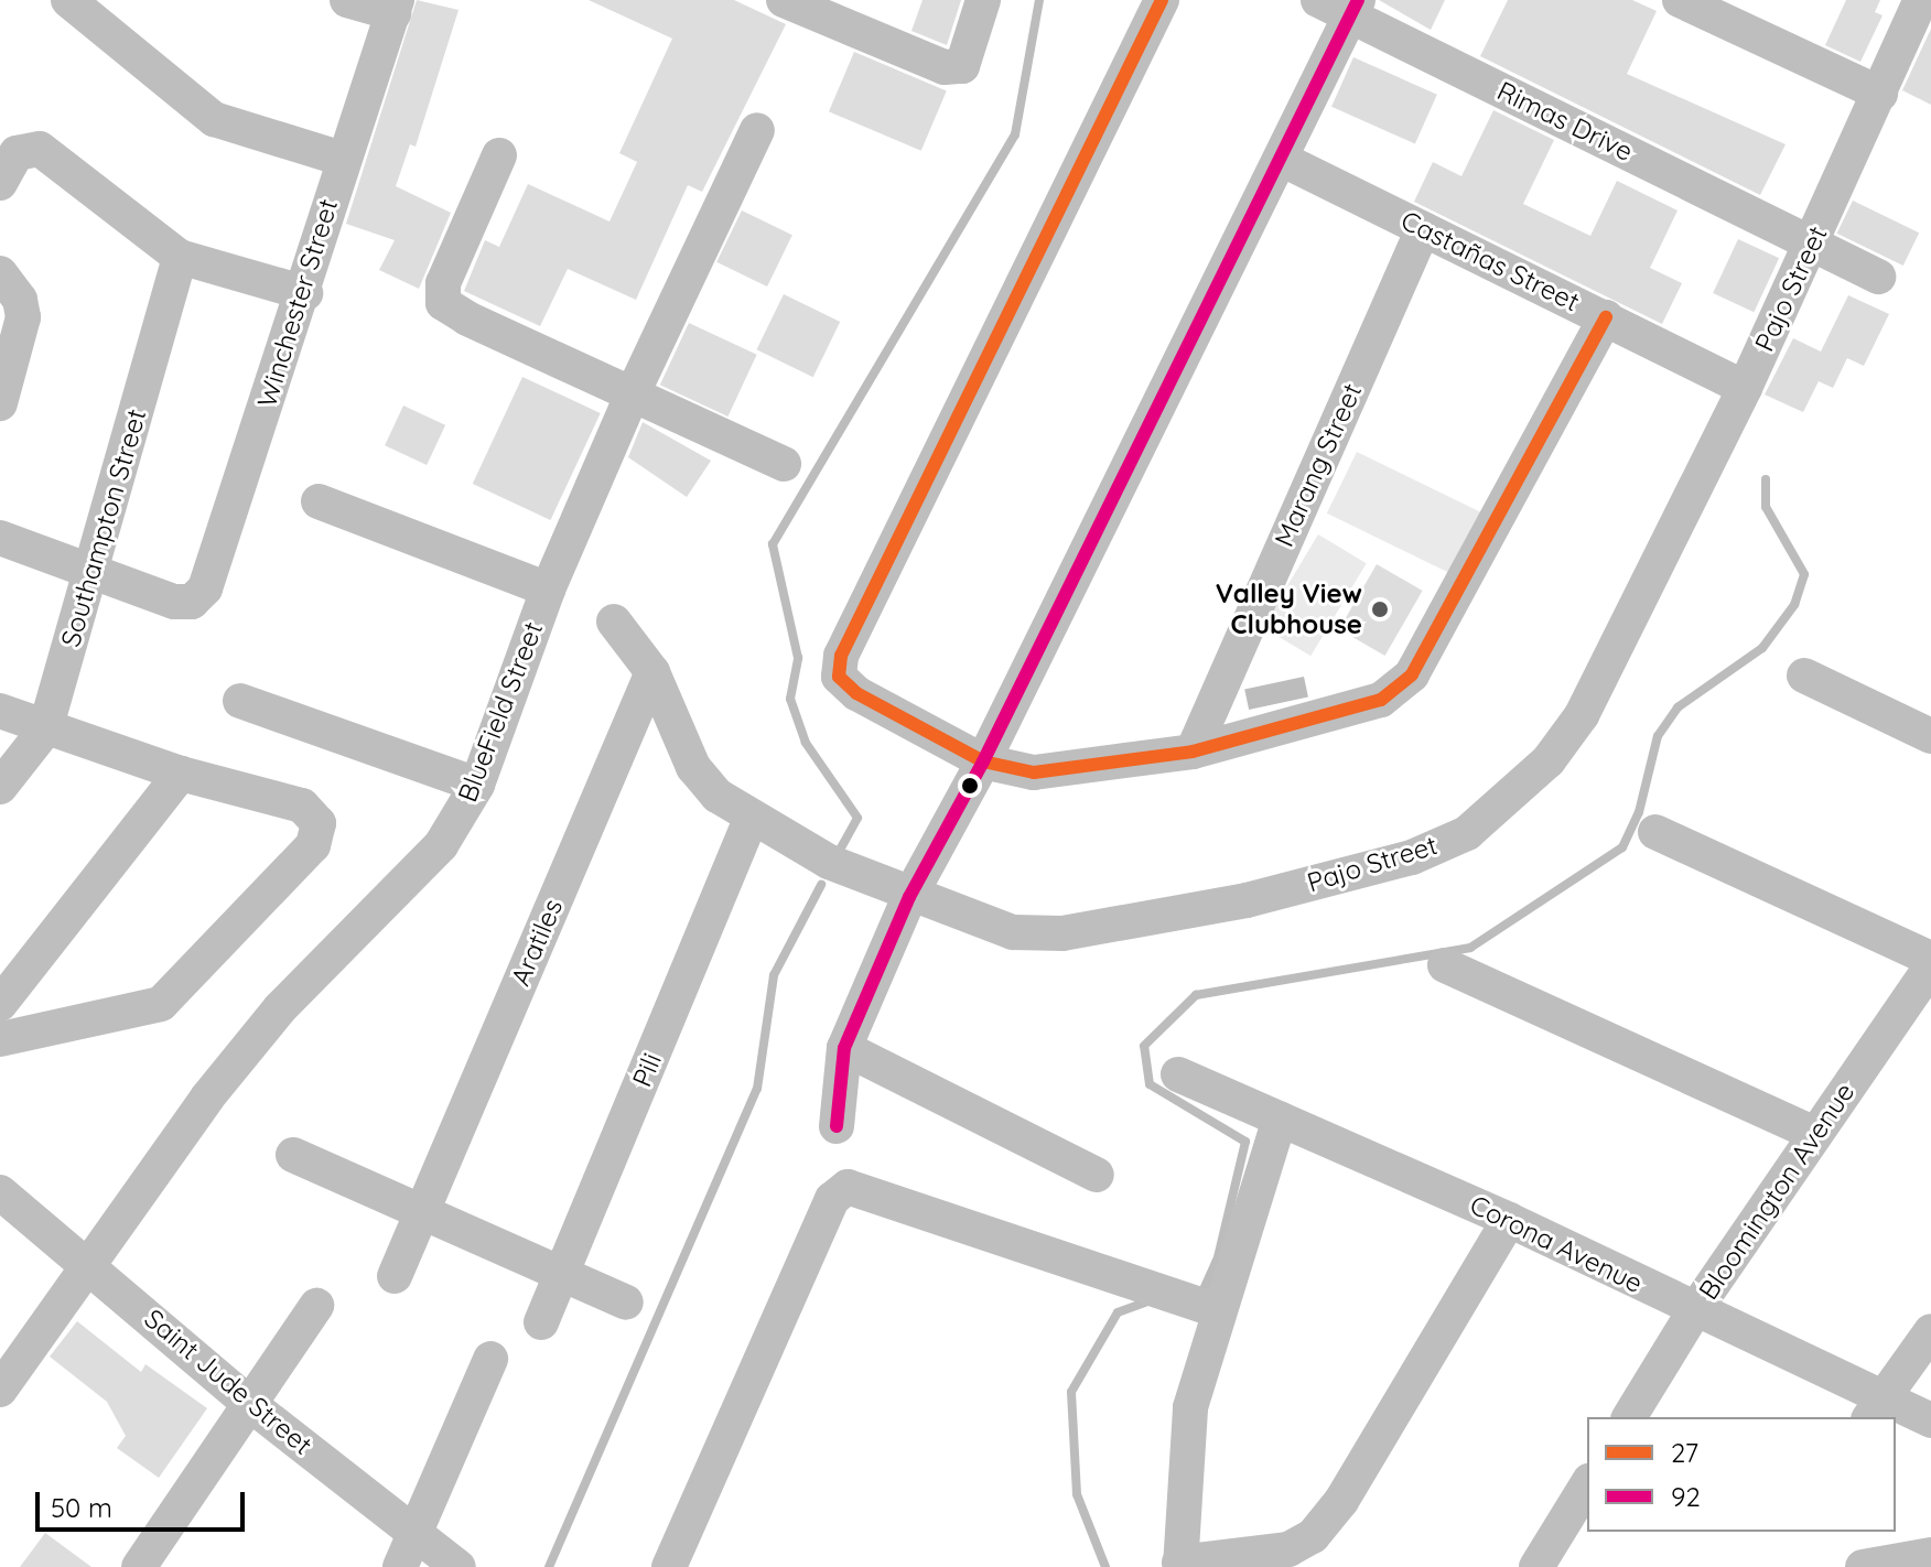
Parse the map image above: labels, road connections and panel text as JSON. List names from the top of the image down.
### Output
{
  "streets": {
    "street": [
      "Rimas Drive",
      "Castañas Street",
      "Pajo Street",
      "Winchester Street",
      "Marang Street",
      "Southampton Street",
      "BlueField Street",
      "Aratiles",
      "Pili",
      "Bloomington Avenue",
      "Corona Avenue",
      "Saint Jude Street"
    ]
  },
  "crossings": [
    ["Rimas Drive", "Pajo Street"],
    ["Castañas Street", "Pajo Street"],
    ["Castañas Street", "Marang Street"],
    ["Pajo Street", "Aratiles"],
    ["Pajo Street", "Pili"],
    ["Winchester Street", "Southampton Street"],
    ["BlueField Street", "Saint Jude Street"],
    ["Bloomington Avenue", "Corona Avenue"]
  ],
  "places": ["Valley View Clubhouse"],
  "lines": ["transit line 27", "transit line 92"],
  "legend": ["27", "92"],
  "scale_bar": "50 m"
}
